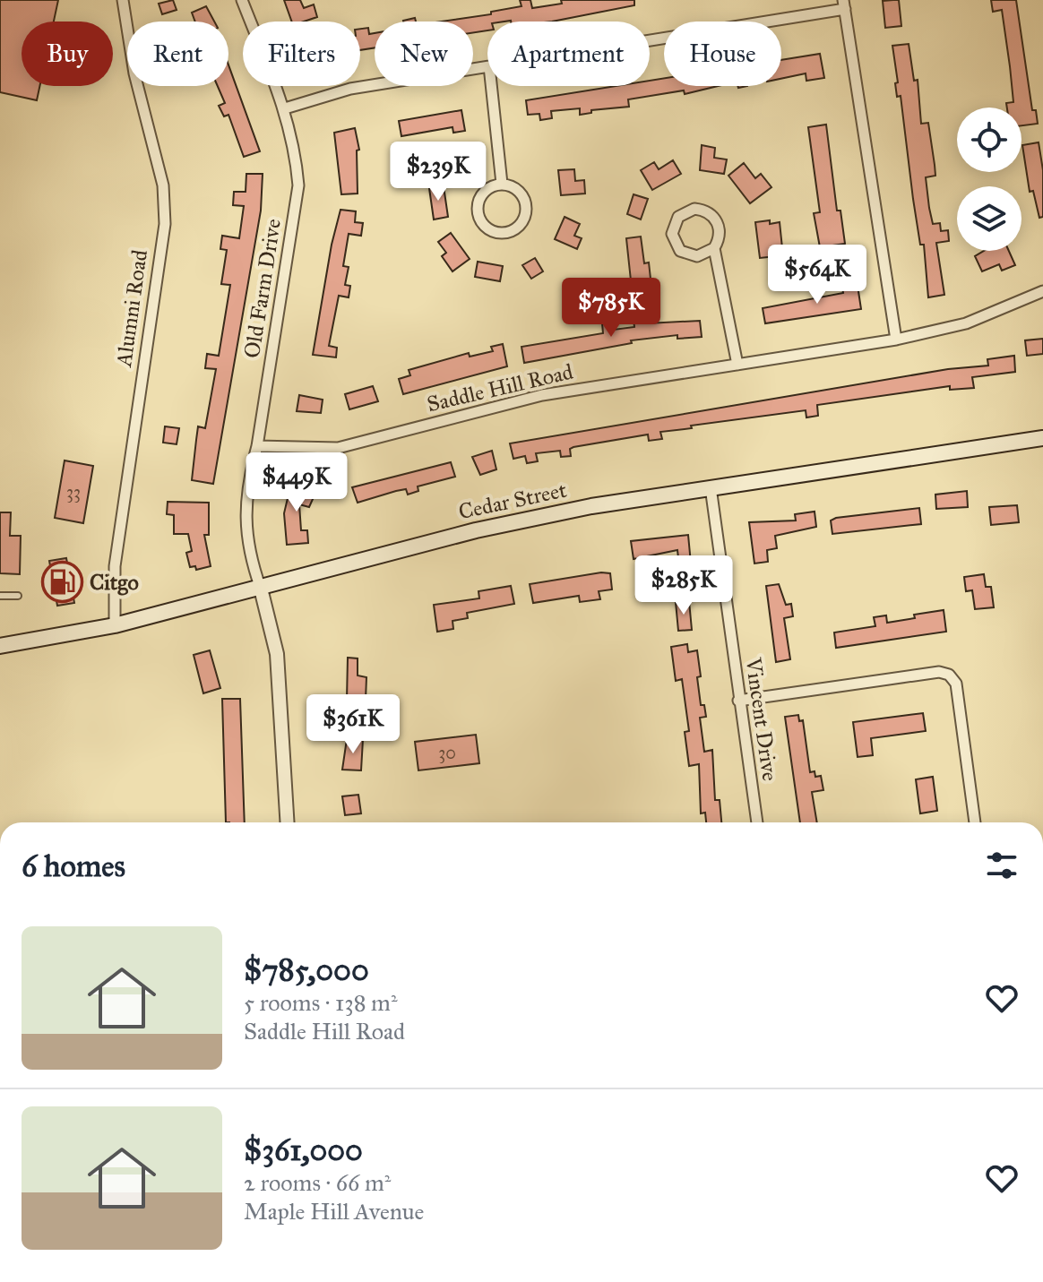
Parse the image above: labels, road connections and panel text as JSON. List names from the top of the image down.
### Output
{
  "streets": {
    "main road": ["Cedar Street"],
    "street": [
      "Old Farm Drive",
      "Alumni Road",
      "Saddle Hill Road",
      "Vincent Drive"
    ]
  },
  "crossings": [
    ["Old Farm Drive", "Saddle Hill Road"],
    ["Old Farm Drive", "Cedar Street"],
    ["Alumni Road", "Cedar Street"],
    ["Cedar Street", "Vincent Drive"]
  ],
  "places": {
    "fuel station": ["Citgo"]
  },
  "house_numbers": ["33", "30"],
  "page": {
    "chip": [
      "Buy",
      "Rent",
      "Filters",
      "New",
      "Apartment",
      "House"
    ],
    "price": [
      "$239K",
      "$564K",
      "$785K",
      "$449K",
      "$285K",
      "$361K"
    ],
    "heading": "6 homes",
    "list": [
      {
        "name": "$785,000",
        "note": "5 rooms · 138 m² · Saddle Hill Road"
      },
      {
        "name": "$361,000",
        "note": "2 rooms · 66 m² · Maple Hill Avenue"
      }
    ]
  }
}
